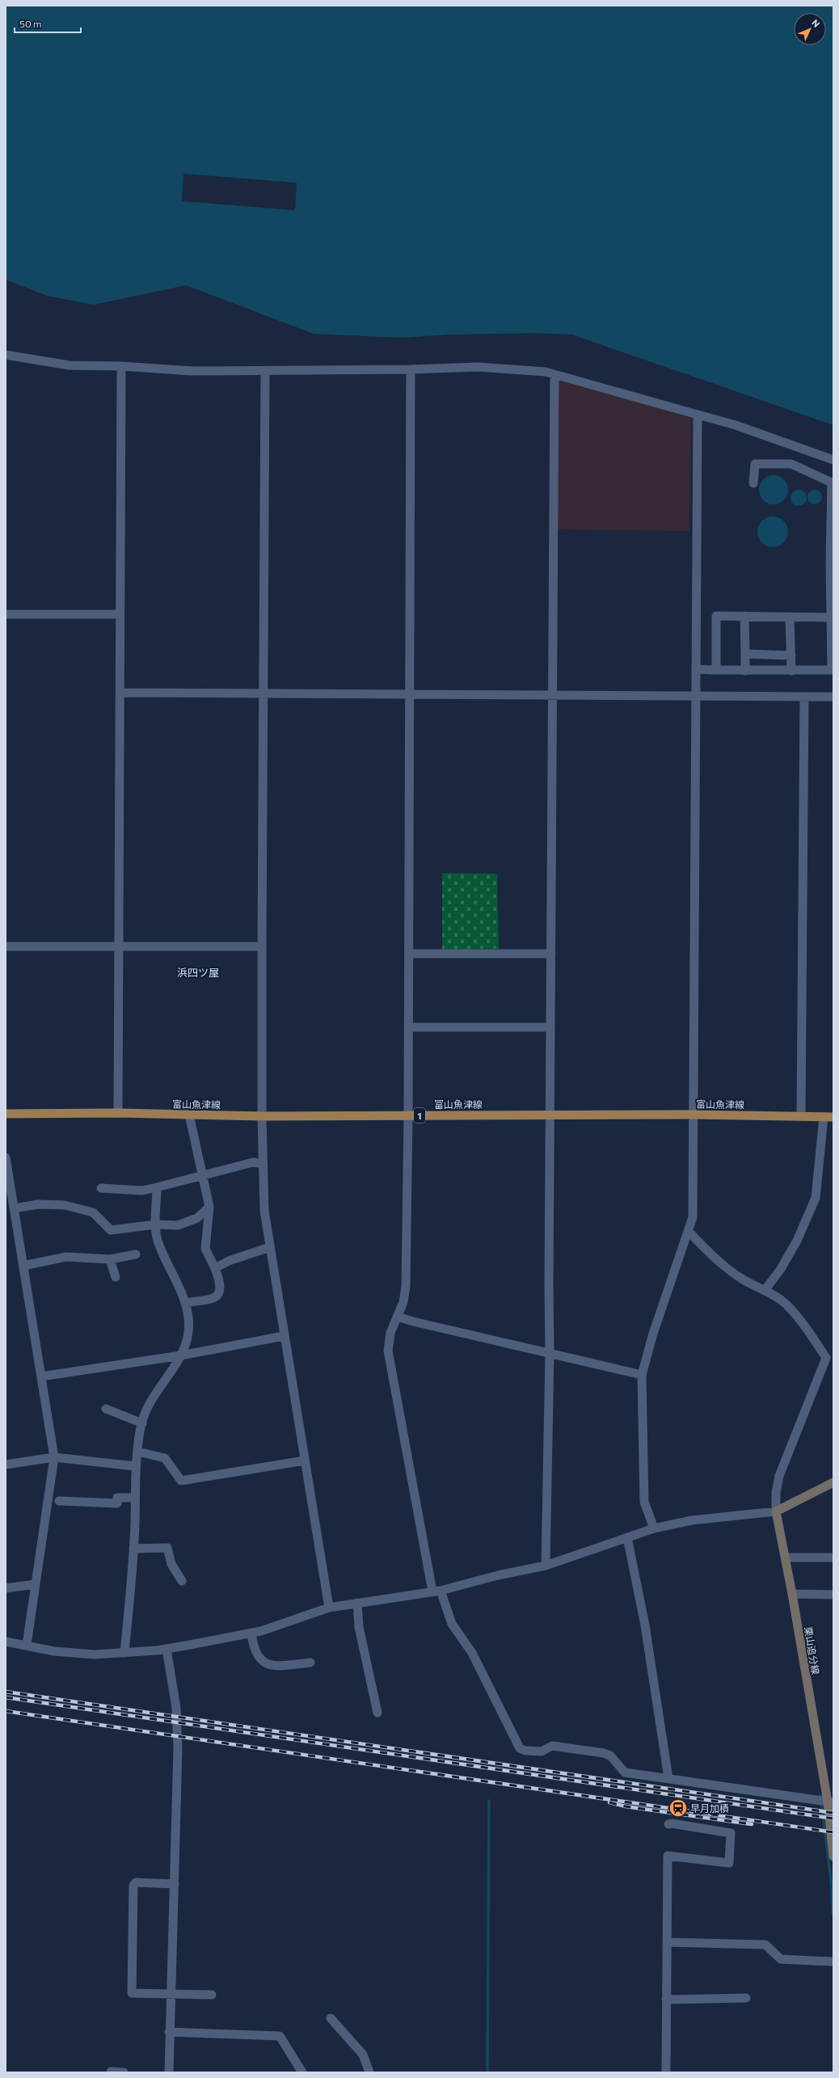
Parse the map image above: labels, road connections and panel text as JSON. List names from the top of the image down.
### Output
{
  "streets": {
    "main road": ["富山魚津線", "1", "栗山追分線"]
  },
  "districts": ["浜四ツ屋"],
  "places": {
    "station": ["早月加積"]
  },
  "scale_bar": "50 m",
  "north": "top right"
}
